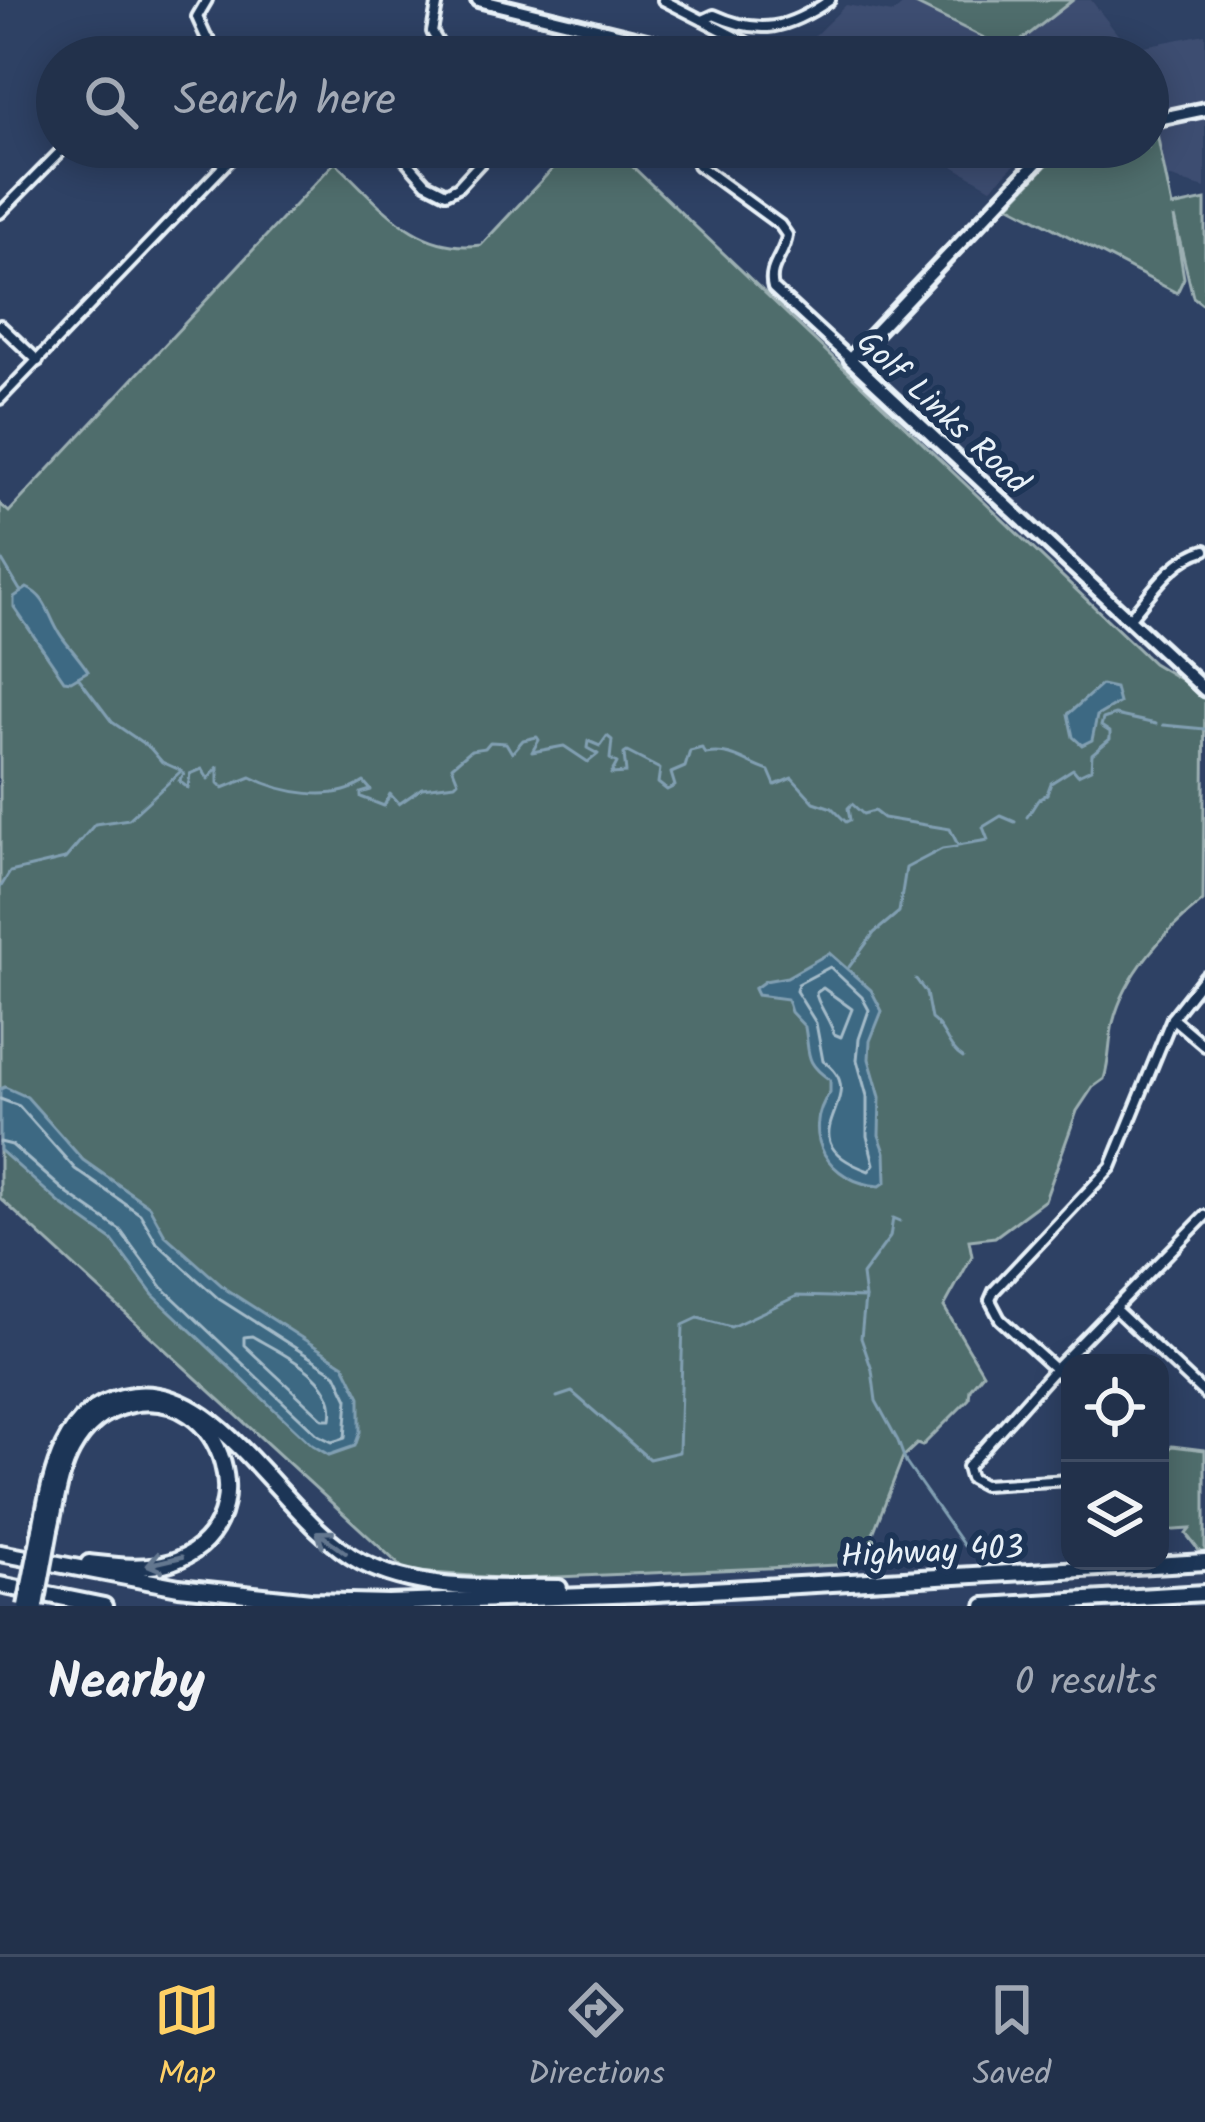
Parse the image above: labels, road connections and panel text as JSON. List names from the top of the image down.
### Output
{
  "streets": {
    "highway": ["Highway 403"],
    "main road": ["Golf Links Road"]
  },
  "page": {
    "search": "Search here",
    "heading": ["Nearby", "0 results"],
    "nav": ["Map", "Directions", "Saved"]
  }
}
